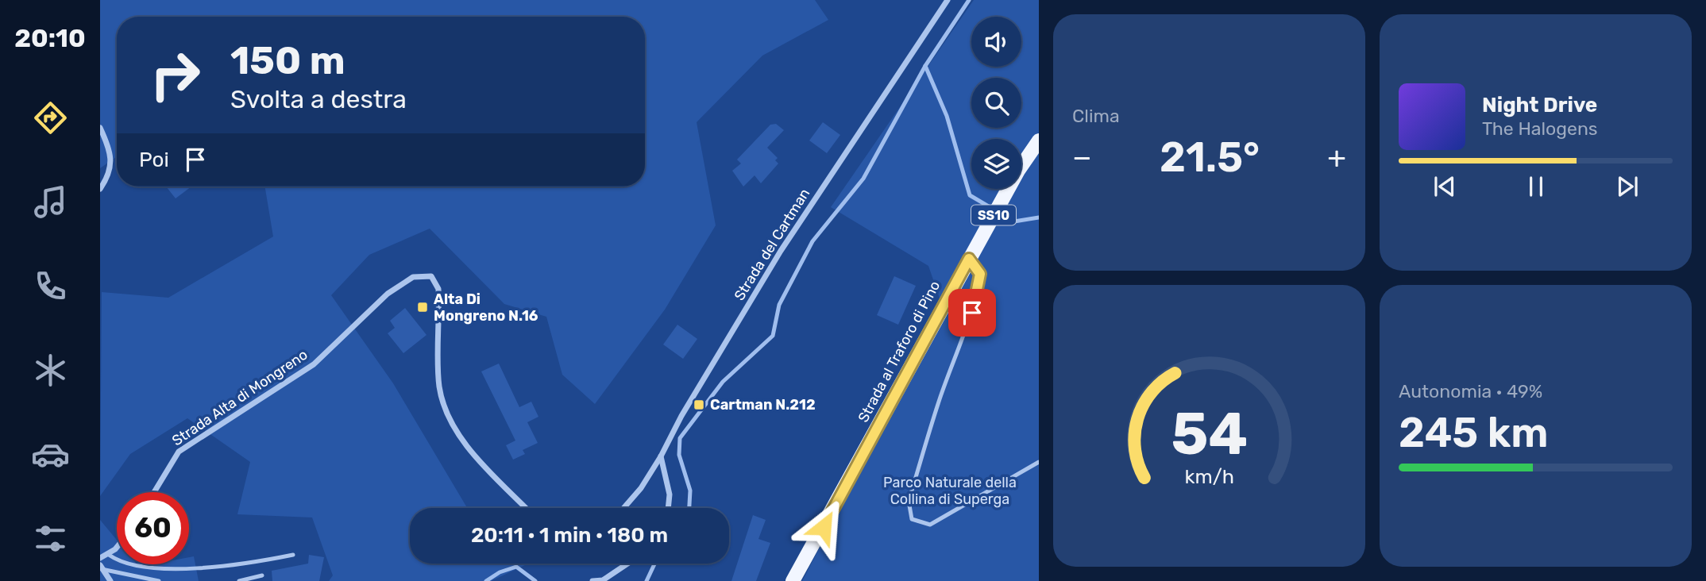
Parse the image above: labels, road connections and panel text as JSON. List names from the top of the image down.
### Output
{
  "streets": {
    "main road": ["SS10", "Strada al Traforo di Pino"],
    "street": ["Strada del Cartman", "Strada Alta di Mongreno"]
  },
  "parks": ["Parco Naturale della Collina di Superga"],
  "places": {
    "transit": ["Alta Di Mongreno N.16", "Cartman N.212"]
  },
  "page": {
    "tabs": "20:10",
    "tile": [
      "Clima",
      ["Autonomia · 49%", "245 km"]
    ],
    "turn": ["150 m", "Svolta a destra"],
    "song": ["Night Drive", "The Halogens"],
    "then": "Poi",
    "heat": ["−", "21.5°", "+"],
    "limit": "60",
    "trip": "20:11 · 1 min · 180 m",
    "gauge": ["54", "km/h"]
  }
}
